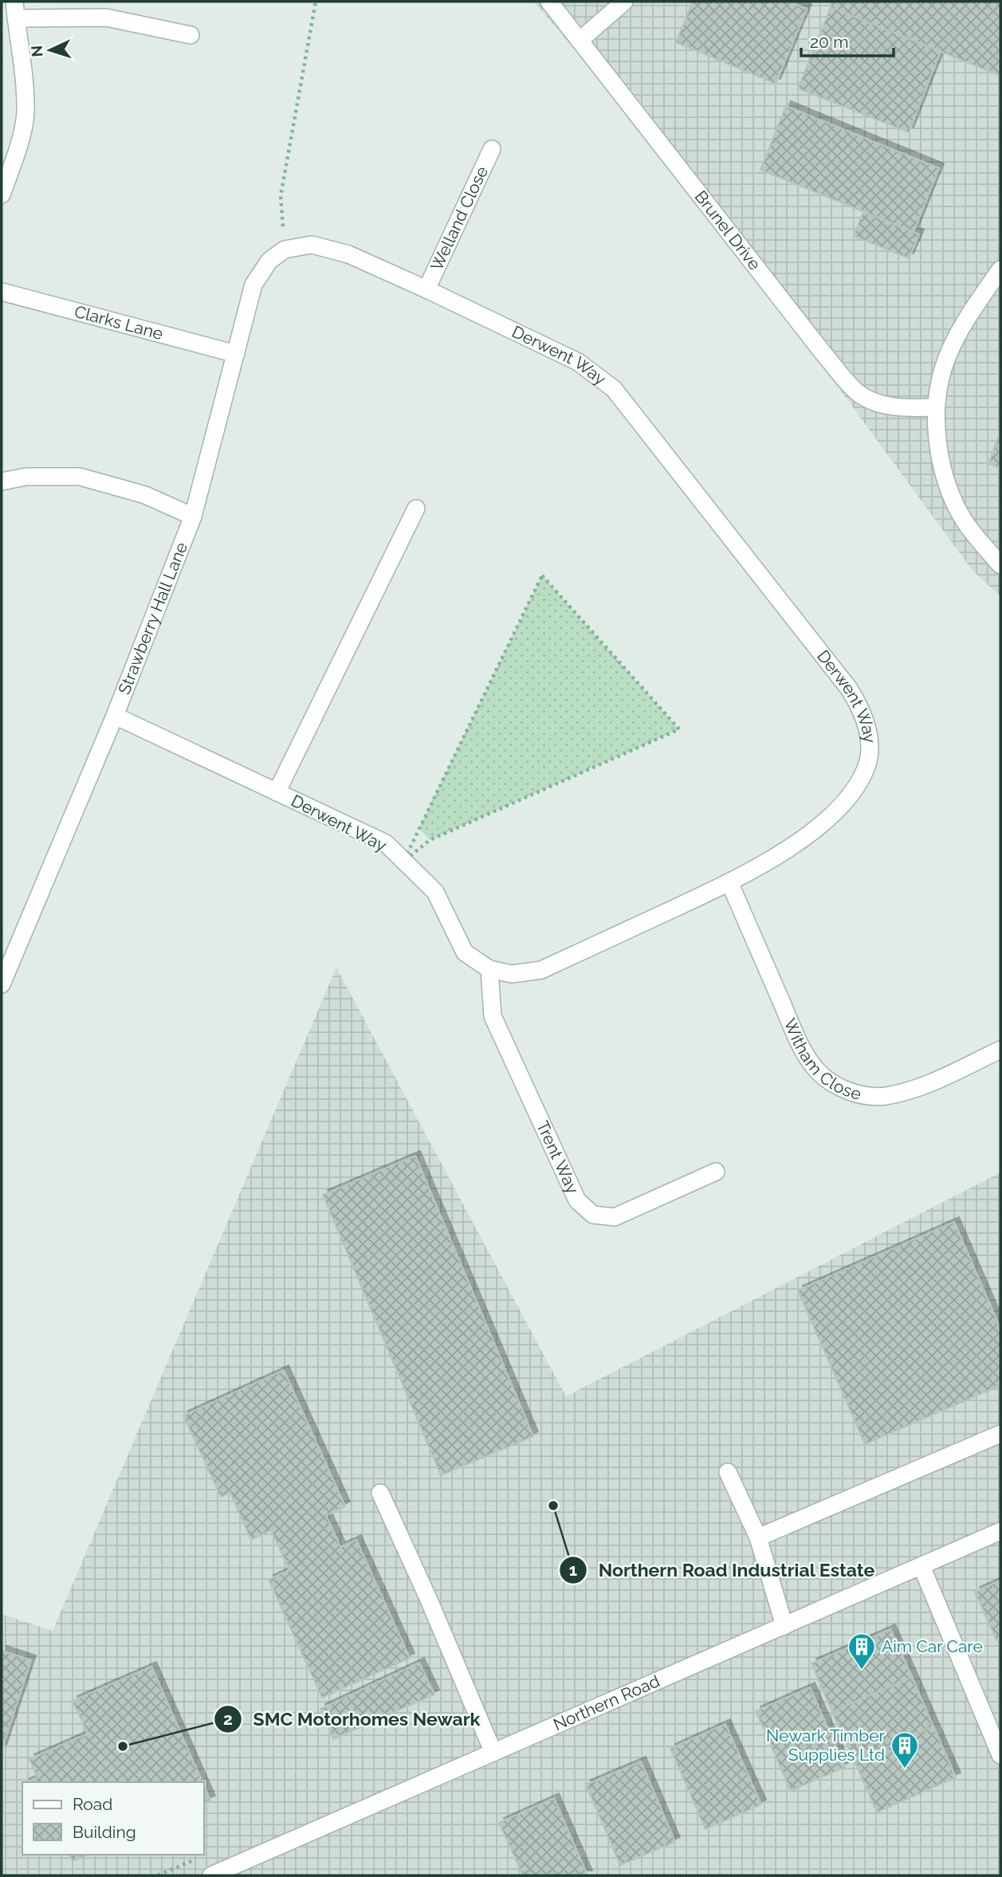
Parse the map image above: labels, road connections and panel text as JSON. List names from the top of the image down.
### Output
{
  "streets": {
    "street": [
      "Welland Close",
      "Brunel Drive",
      "Clarks Lane",
      "Derwent Way",
      "Strawberry Hall Lane",
      "Witham Close",
      "Trent Way",
      "Northern Road"
    ]
  },
  "crossings": [
    ["Welland Close", "Derwent Way"],
    ["Clarks Lane", "Strawberry Hall Lane"],
    ["Derwent Way", "Strawberry Hall Lane"],
    ["Derwent Way", "Witham Close"],
    ["Derwent Way", "Trent Way"]
  ],
  "places": {
    "other": ["Northern Road Industrial Estate", "SMC Motorhomes Newark"],
    "building": ["Aim Car Care", "Newark Timber Supplies Ltd"]
  },
  "legend": ["Road", "Building"],
  "scale_bar": "20 m",
  "north": "left"
}
